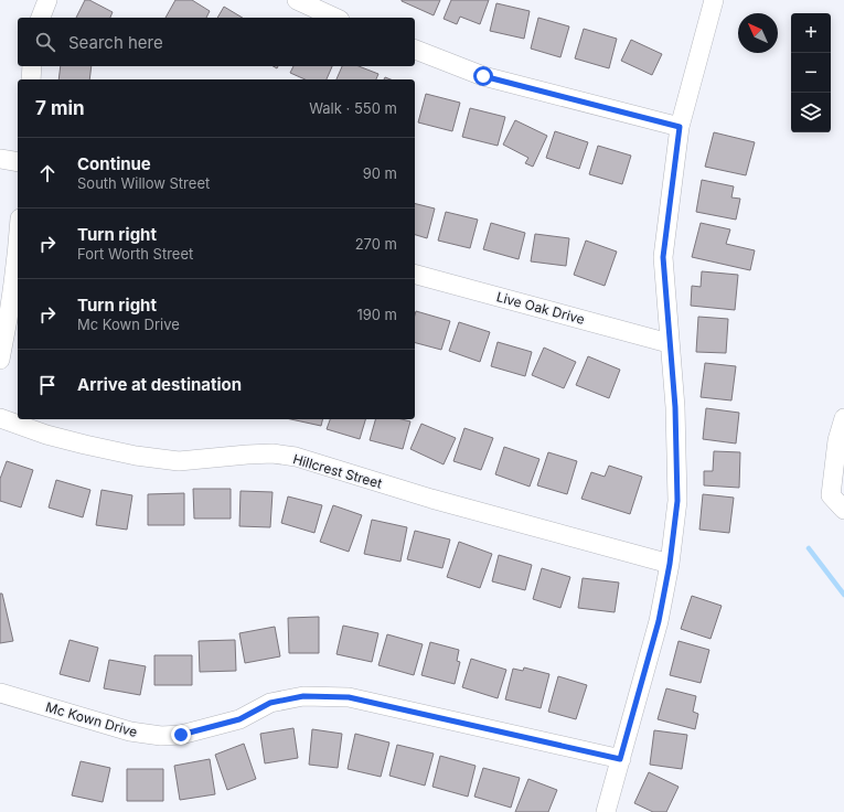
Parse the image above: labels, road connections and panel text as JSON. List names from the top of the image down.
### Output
{
  "streets": {
    "street": ["Live Oak Drive", "Hillcrest Street", "Mc Kown Drive"]
  },
  "north": "top left",
  "page": {
    "map_buttons": ["+", "−"],
    "search": "Search here",
    "heading": ["7 min", "Walk · 550 m"],
    "list": [
      ["Continue", "South Willow Street", "90 m"],
      ["Turn right", "Fort Worth Street", "270 m"],
      ["Turn right", "Mc Kown Drive", "190 m"],
      "Arrive at destination"
    ]
  }
}
